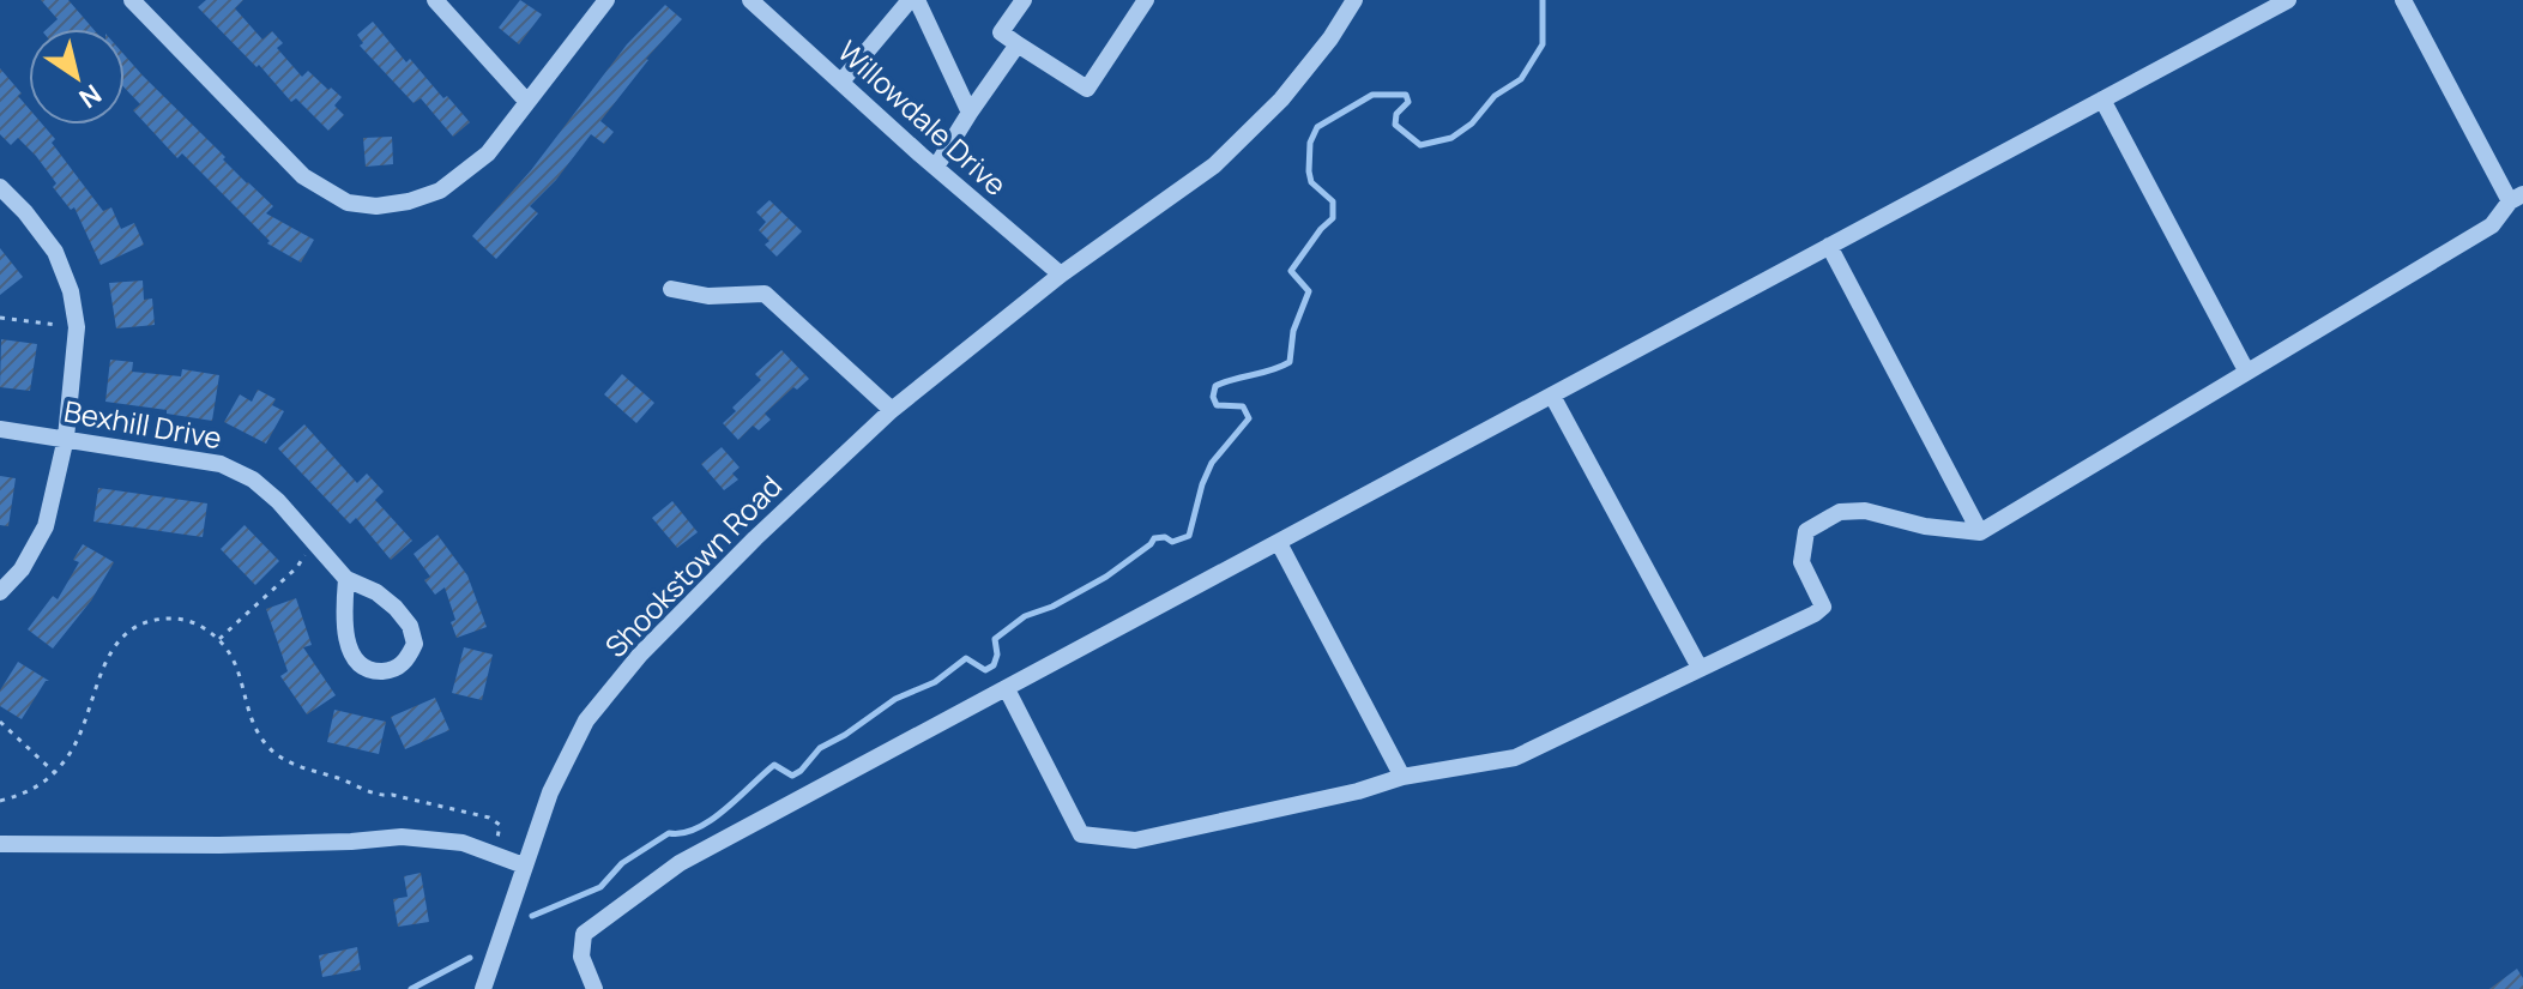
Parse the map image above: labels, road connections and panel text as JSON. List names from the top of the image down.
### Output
{
  "streets": {
    "street": ["Willowdale Drive", "Bexhill Drive", "Shookstown Road"]
  },
  "crossings": [
    ["Willowdale Drive", "Shookstown Road"]
  ],
  "north": "bottom right"
}
